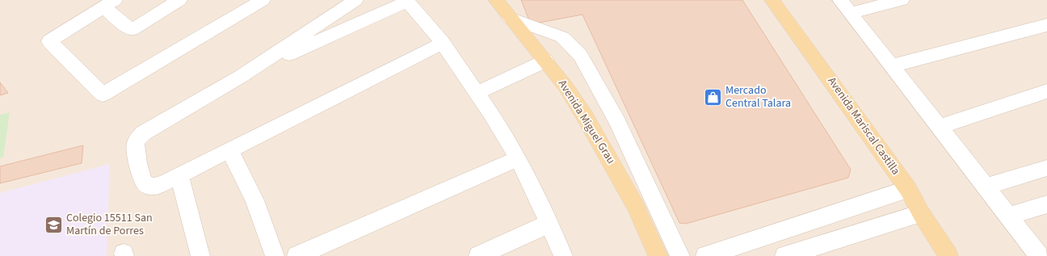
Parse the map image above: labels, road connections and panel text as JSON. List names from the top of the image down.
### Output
{
  "streets": {
    "main road": ["Avenida Miguel Grau", "Avenida Mariscal Castilla"]
  },
  "places": {
    "shop": ["Mercado Central Talara"],
    "school or university": ["Colegio 15511 San Martín de Porres"]
  }
}
